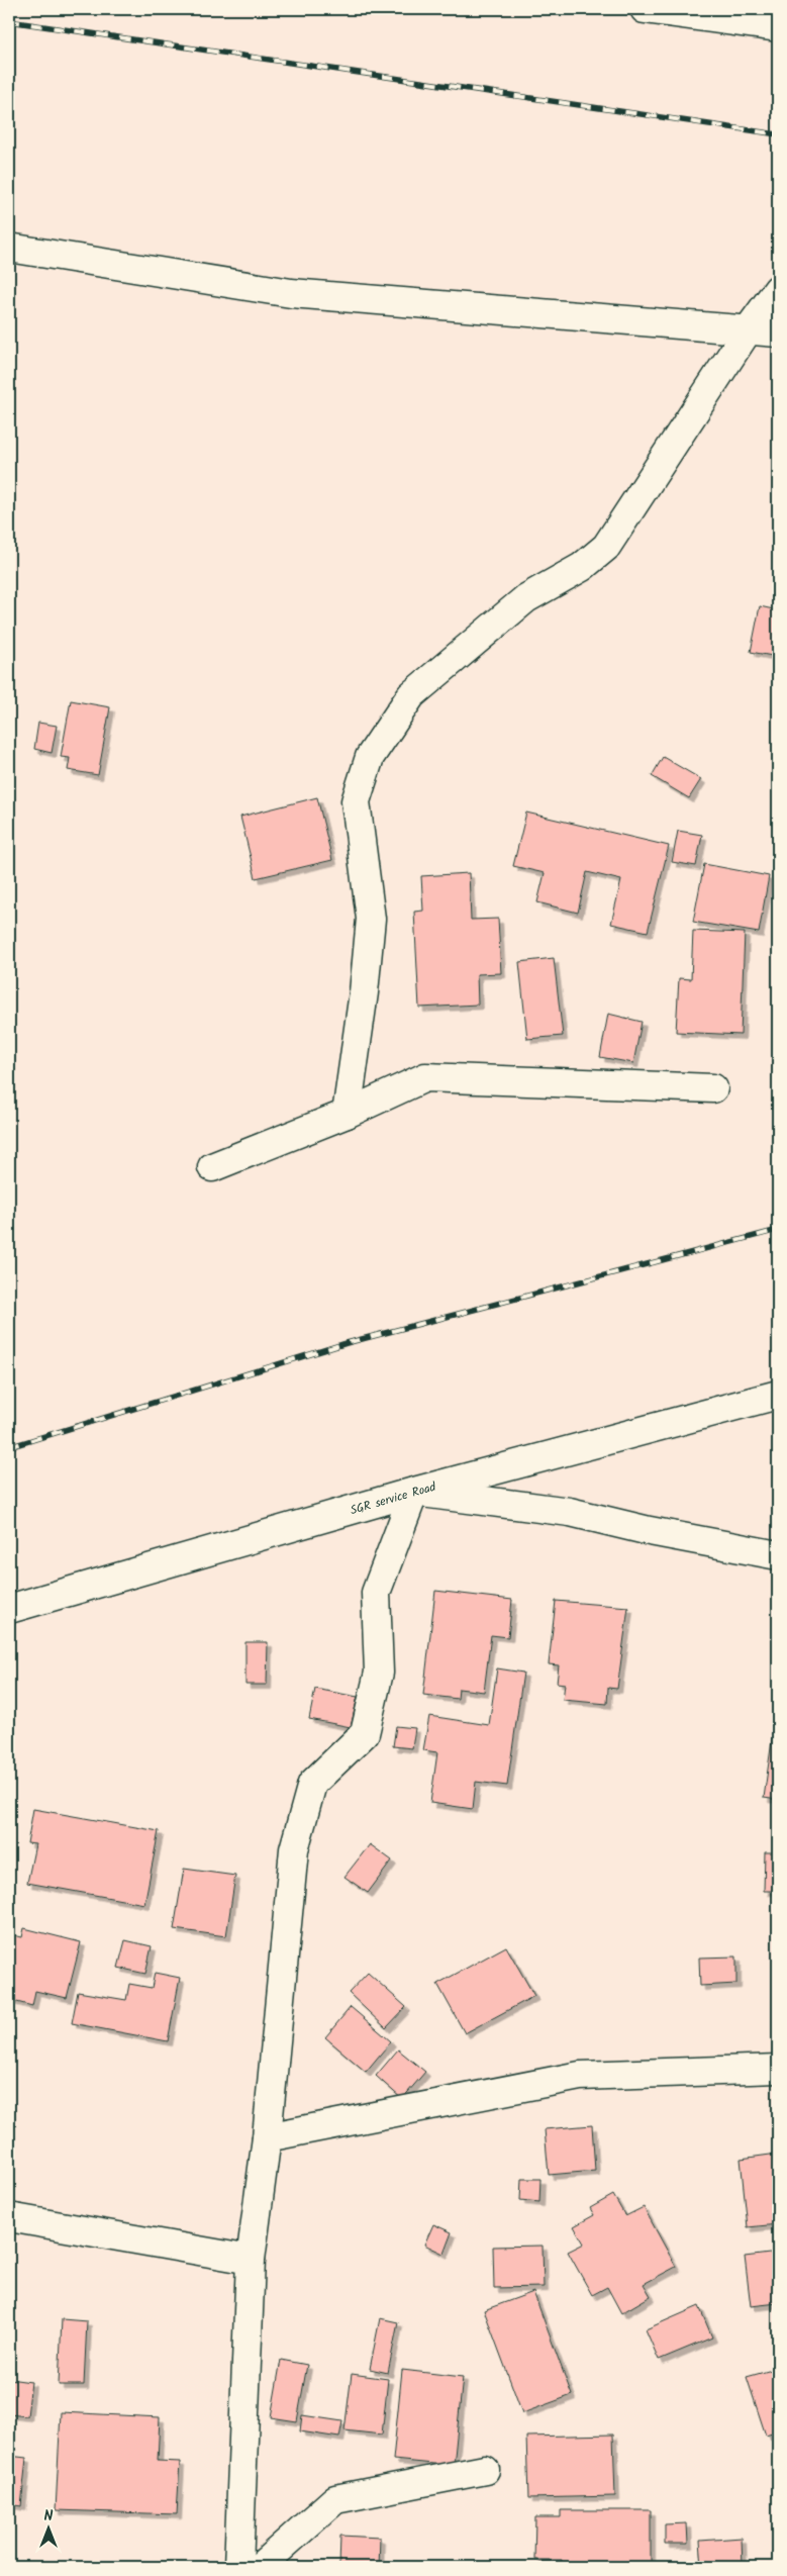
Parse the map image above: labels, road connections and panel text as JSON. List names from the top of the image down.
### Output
{
  "streets": {
    "street": ["SGR service Road"]
  },
  "north": "top"
}
